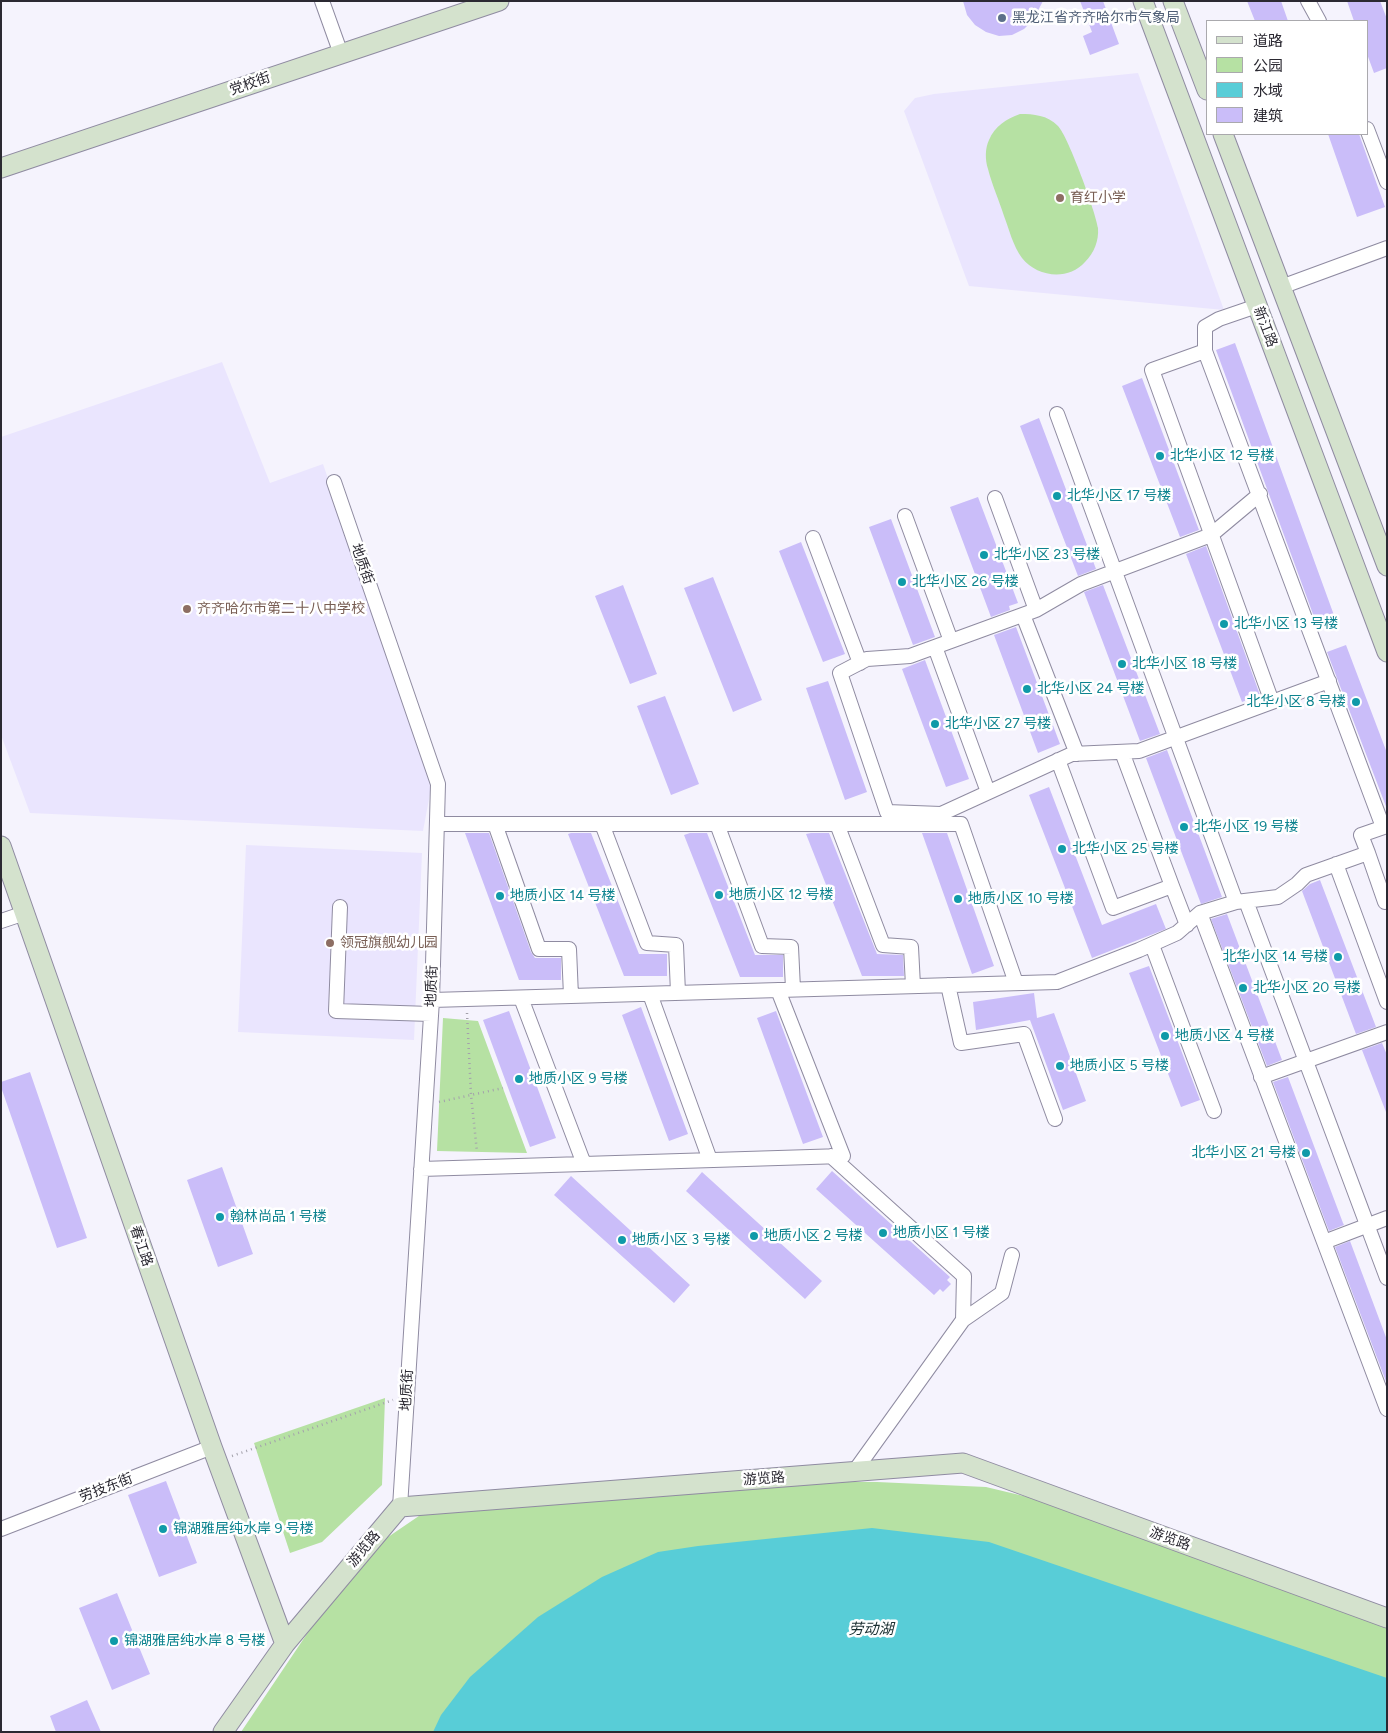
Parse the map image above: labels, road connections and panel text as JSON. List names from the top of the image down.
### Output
{
  "streets": {
    "main road": [
      "党校街",
      "新江路",
      "春江路",
      "游览路"
    ],
    "street": ["地质街", "劳技东街"]
  },
  "crossings": [
    ["地质街", "游览路"],
    ["春江路", "游览路"],
    ["春江路", "劳技东街"]
  ],
  "water": ["劳动湖"],
  "places": [
    "黑龙江省齐齐哈尔市气象局",
    "育红小学",
    "北华小区 12 号楼",
    "北华小区 17 号楼",
    "北华小区 23 号楼",
    "北华小区 26 号楼",
    "齐齐哈尔市第二十八中学校",
    "北华小区 13 号楼",
    "北华小区 18 号楼",
    "北华小区 24 号楼",
    "北华小区 8 号楼",
    "北华小区 27 号楼",
    "北华小区 19 号楼",
    "北华小区 25 号楼",
    "地质小区 12 号楼",
    "地质小区 14 号楼",
    "地质小区 10 号楼",
    "领冠旗舰幼儿园",
    "北华小区 14 号楼",
    "北华小区 20 号楼",
    "地质小区 4 号楼",
    "地质小区 5 号楼",
    "地质小区 9 号楼",
    "北华小区 21 号楼",
    "翰林尚品 1 号楼",
    "地质小区 1 号楼",
    "地质小区 2 号楼",
    "地质小区 3 号楼",
    "锦湖雅居纯水岸 9 号楼",
    "锦湖雅居纯水岸 8 号楼"
  ],
  "legend": [
    "道路",
    "公园",
    "水域",
    "建筑"
  ]
}
